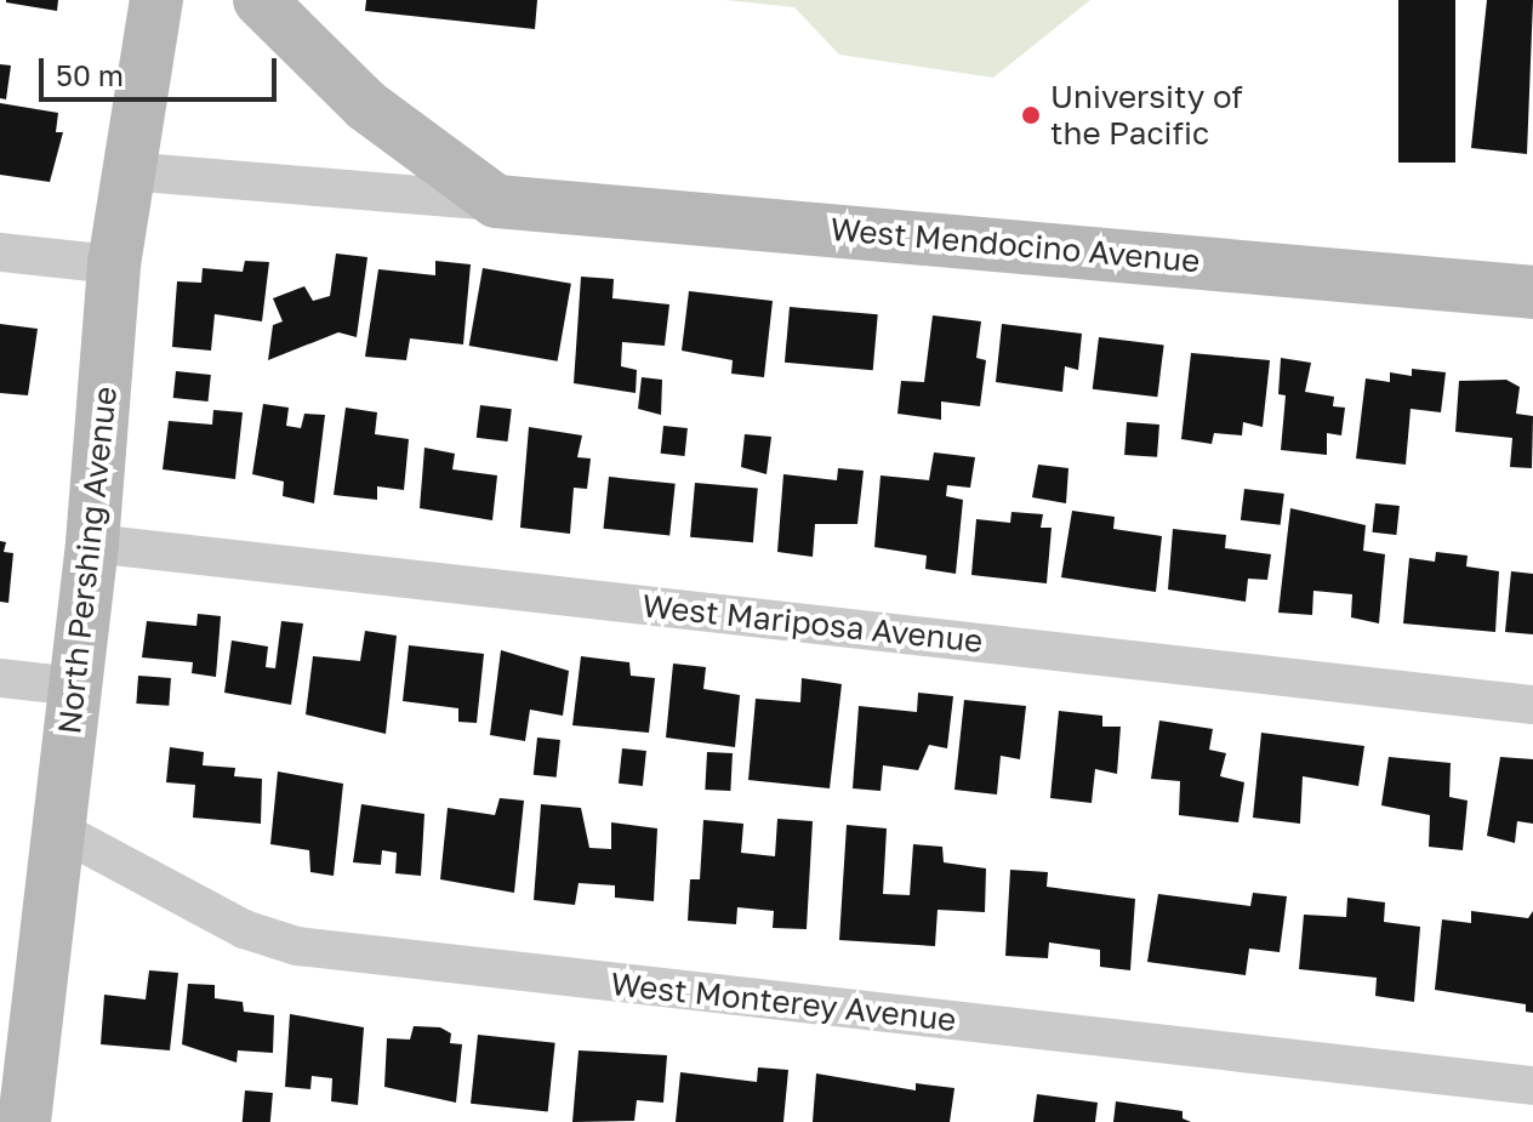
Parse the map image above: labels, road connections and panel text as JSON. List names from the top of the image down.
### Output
{
  "streets": {
    "street": [
      "West Mendocino Avenue",
      "North Pershing Avenue",
      "West Mariposa Avenue",
      "West Monterey Avenue"
    ]
  },
  "crossings": [
    ["West Mendocino Avenue", "North Pershing Avenue"],
    ["North Pershing Avenue", "West Mariposa Avenue"],
    ["North Pershing Avenue", "West Monterey Avenue"]
  ],
  "places": ["University of the Pacific"],
  "scale_bar": "50 m"
}
